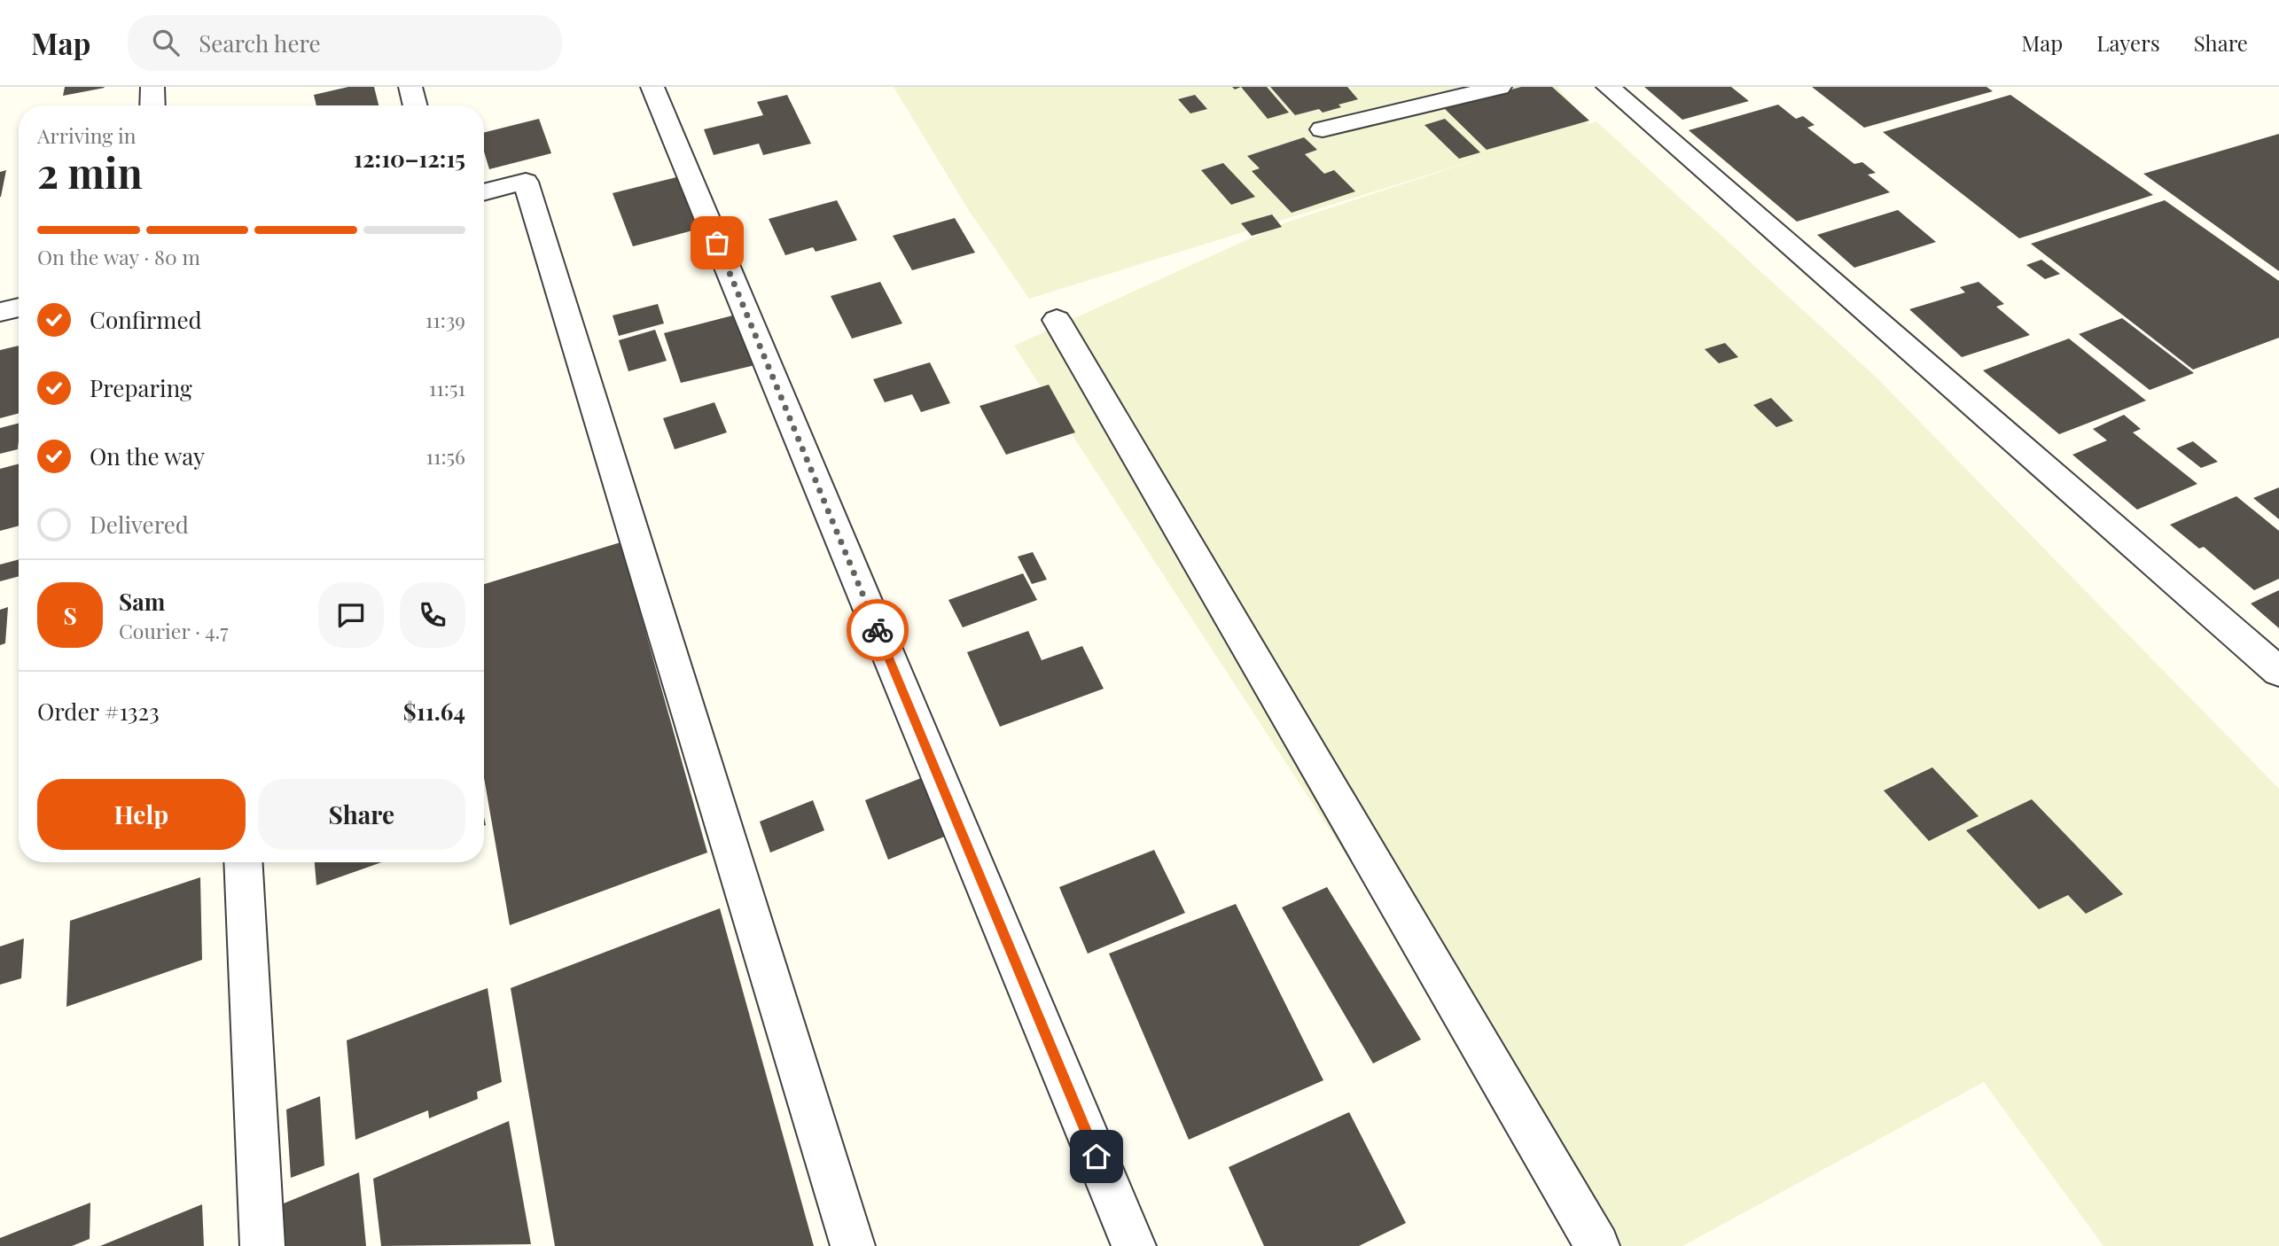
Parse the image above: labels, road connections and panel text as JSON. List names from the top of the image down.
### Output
{
  "page": {
    "header": "Map",
    "search": "Search here",
    "nav": ["Map", "Layers", "Share"],
    "heading": ["2 min", "Arriving in", "12:10–12:15"],
    "panel": [
      "Sam",
      "Courier · 4.7",
      "Order #1323",
      "$11.64"
    ],
    "bar": "On the way · 80 m",
    "list": [
      ["Confirmed", "11:39"],
      ["Preparing", "11:51"],
      ["On the way", "11:56"],
      "Delivered"
    ],
    "round": "S",
    "buttons": ["Help", "Share"]
  }
}
